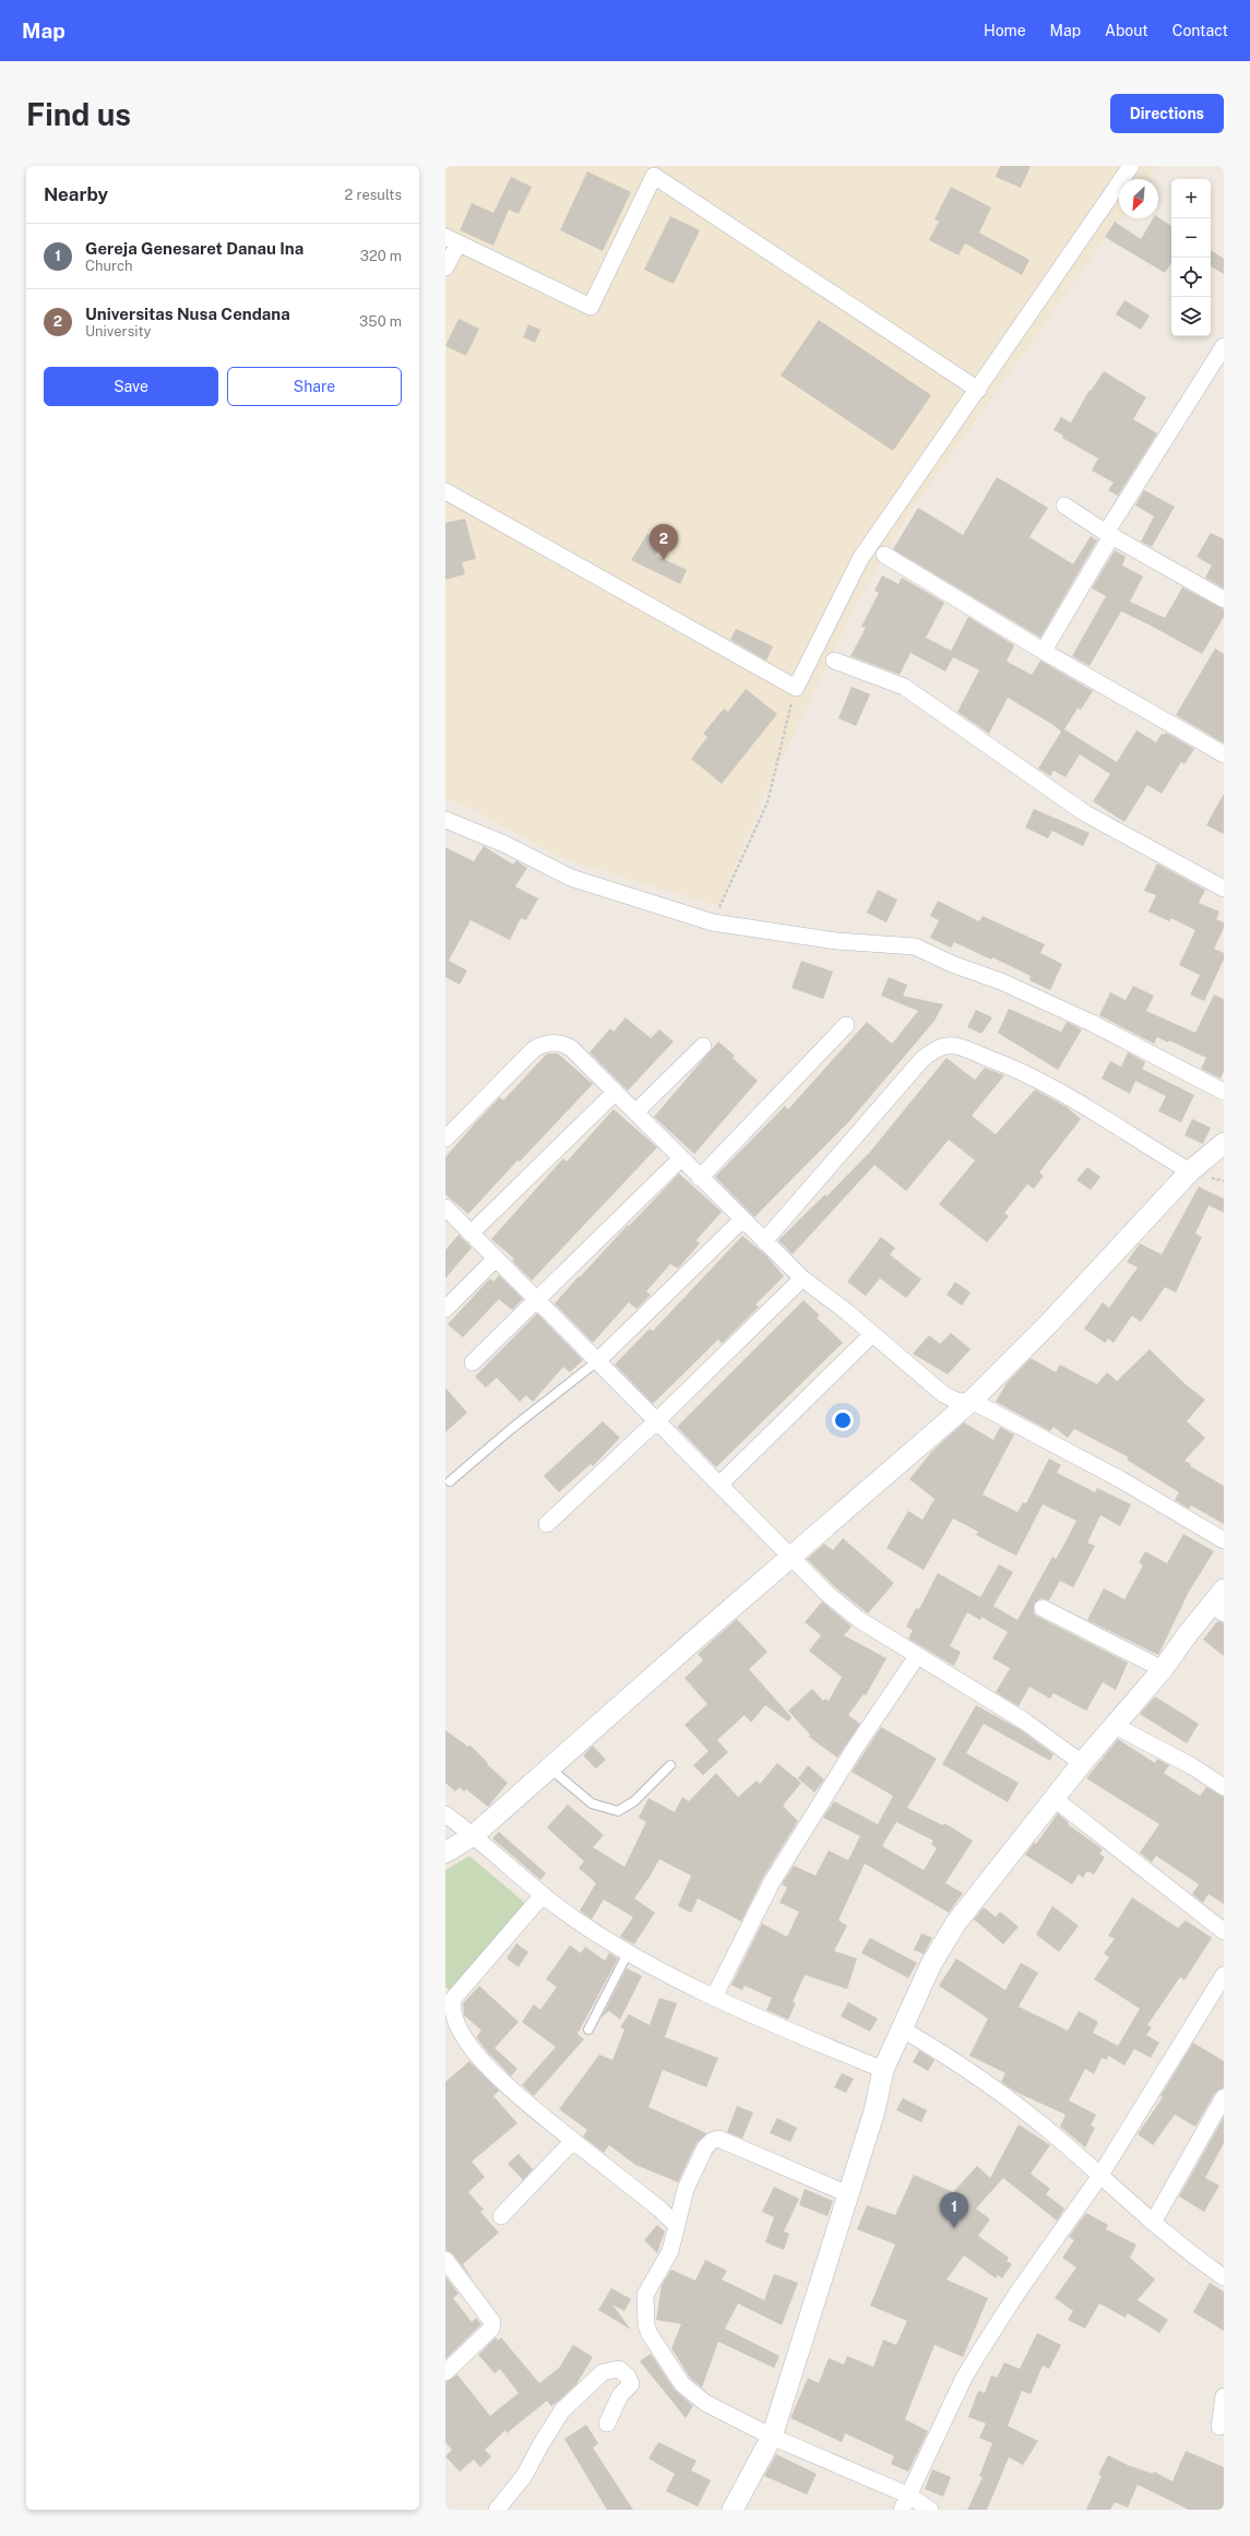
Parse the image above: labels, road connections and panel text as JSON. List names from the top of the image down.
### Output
{
  "north": "bottom left",
  "page": {
    "header": "Map",
    "nav": [
      "Home",
      "Map",
      "About",
      "Contact"
    ],
    "buttons": [
      "Directions",
      ["Save", "Share"]
    ],
    "title": "Find us",
    "heading": ["Nearby", "2 results"],
    "map_buttons": ["+", "−"],
    "list": [
      {
        "mark": "1",
        "name": "Gereja Genesaret Danau Ina",
        "note": "Church",
        "value": "320 m"
      },
      {
        "mark": "2",
        "name": "Universitas Nusa Cendana",
        "note": "University",
        "value": "350 m"
      }
    ],
    "pins": ["2", "1"]
  }
}
